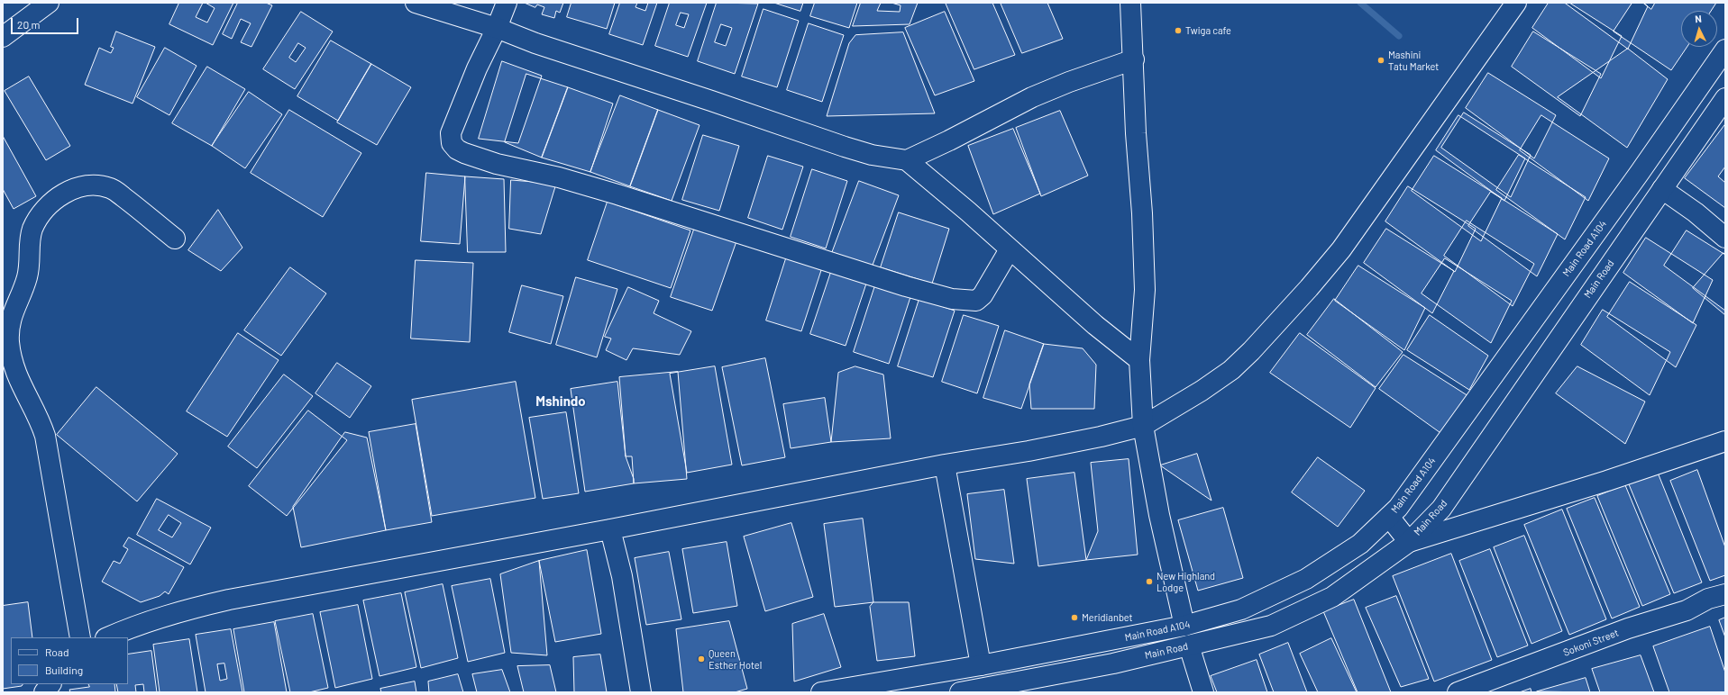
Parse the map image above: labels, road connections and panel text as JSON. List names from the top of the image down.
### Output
{
  "streets": {
    "main road": ["Main Road A104", "Main Road", "Sokoni Street"]
  },
  "districts": ["Mshindo"],
  "places": [
    "Twiga cafe",
    "Mashini Tatu Market",
    "New Highland Lodge",
    "Meridianbet",
    "Queen Esther Hotel"
  ],
  "legend": ["Road", "Building"],
  "scale_bar": "20 m",
  "north": "top"
}
